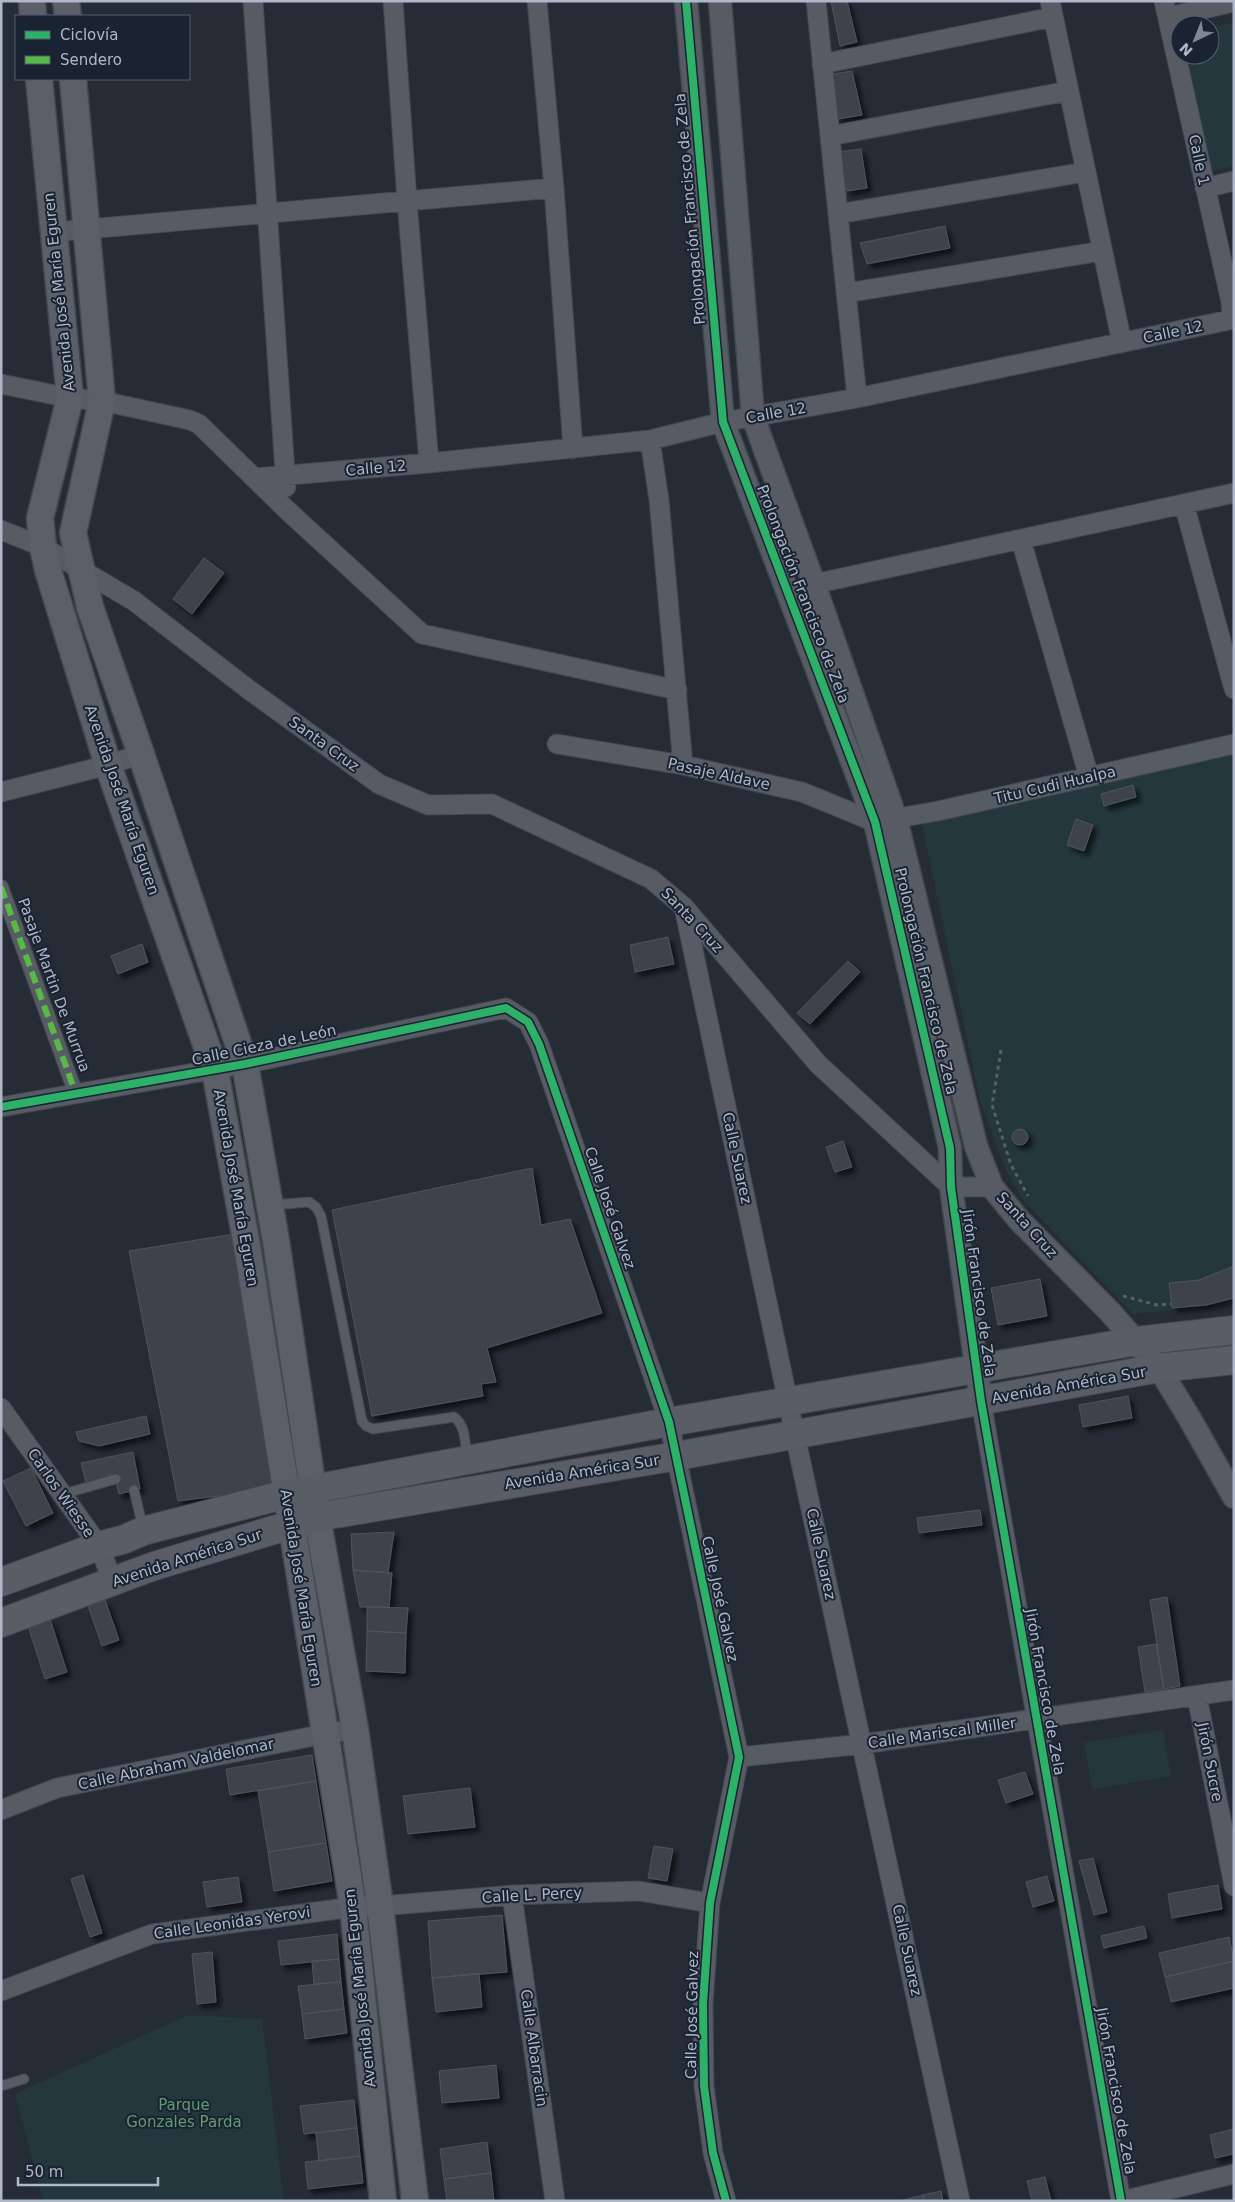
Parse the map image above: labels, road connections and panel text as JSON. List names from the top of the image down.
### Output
{
  "streets": {
    "main road": ["Avenida José María Eguren", "Avenida América Sur"],
    "street": [
      "Calle 1",
      "Prolongación Francisco de Zela",
      "Calle 12",
      "Santa Cruz",
      "Pasaje Aldave",
      "Titu Cudi Hualpa",
      "Pasaje Martin De Murrua",
      "Calle Cieza de León",
      "Calle Suarez",
      "Calle José Galvez",
      "Jirón Francisco de Zela",
      "Carlos Wiesse",
      "Calle Mariscal Miller",
      "Jirón Sucre",
      "Calle Abraham Valdelomar",
      "Calle L. Percy",
      "Calle Leonidas Yerovi",
      "Calle Albarracin"
    ]
  },
  "crossings": [
    ["Calle 1", "Calle 12"],
    ["Prolongación Francisco de Zela", "Calle 12"],
    ["Prolongación Francisco de Zela", "Santa Cruz"],
    ["Prolongación Francisco de Zela", "Pasaje Aldave"],
    ["Prolongación Francisco de Zela", "Titu Cudi Hualpa"],
    ["Prolongación Francisco de Zela", "Jirón Francisco de Zela"],
    ["Avenida José María Eguren", "Santa Cruz"],
    ["Avenida José María Eguren", "Calle Cieza de León"],
    ["Avenida José María Eguren", "Avenida América Sur"],
    ["Avenida José María Eguren", "Calle Abraham Valdelomar"],
    ["Avenida José María Eguren", "Calle L. Percy"],
    ["Avenida José María Eguren", "Calle Leonidas Yerovi"],
    ["Santa Cruz", "Calle Suarez"],
    ["Santa Cruz", "Jirón Francisco de Zela"],
    ["Santa Cruz", "Avenida América Sur"],
    ["Pasaje Aldave", "Titu Cudi Hualpa"],
    ["Pasaje Martin De Murrua", "Calle Cieza de León"],
    ["Calle Cieza de León", "Calle José Galvez"],
    ["Calle Suarez", "Avenida América Sur"],
    ["Calle Suarez", "Calle Mariscal Miller"],
    ["Calle José Galvez", "Avenida América Sur"],
    ["Calle José Galvez", "Calle Mariscal Miller"],
    ["Calle José Galvez", "Calle L. Percy"],
    ["Jirón Francisco de Zela", "Avenida América Sur"],
    ["Jirón Francisco de Zela", "Calle Mariscal Miller"],
    ["Avenida América Sur", "Carlos Wiesse"],
    ["Calle Mariscal Miller", "Jirón Sucre"],
    ["Calle L. Percy", "Calle Leonidas Yerovi"],
    ["Calle L. Percy", "Calle Albarracin"]
  ],
  "parks": ["Parque Gonzales Parda"],
  "legend": ["Ciclovía", "Sendero"],
  "scale_bar": "50 m",
  "north": "bottom left"
}
